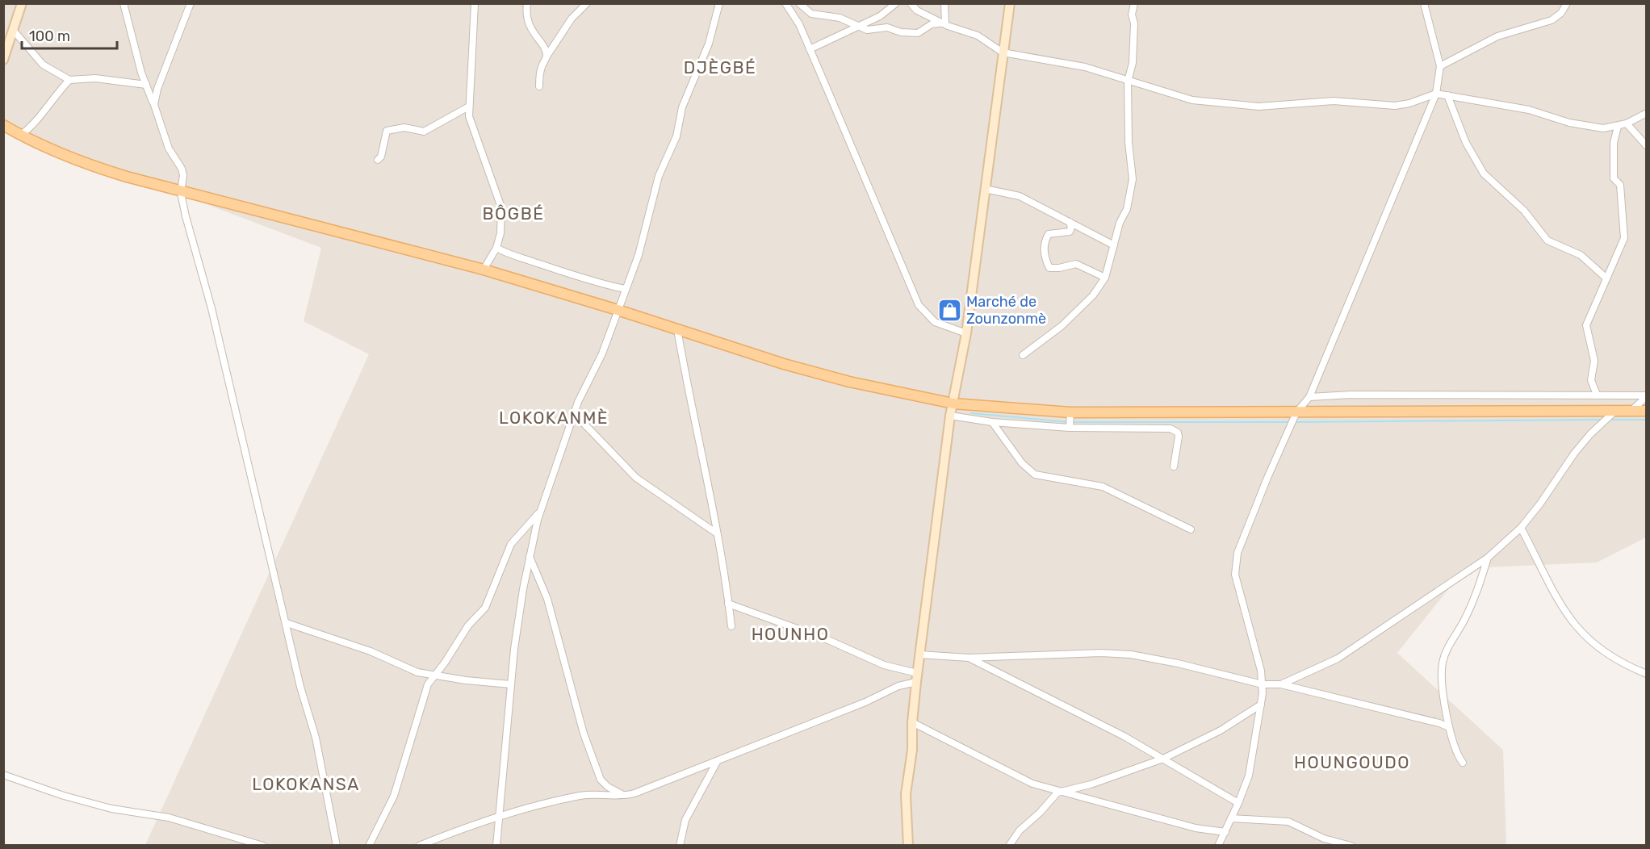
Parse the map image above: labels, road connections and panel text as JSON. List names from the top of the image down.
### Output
{
  "districts": [
    "DJÈGBÉ",
    "BÔGBÉ",
    "LOKOKANMÈ",
    "HOUNHO",
    "HOUNGOUDO",
    "LOKOKANSA"
  ],
  "places": {
    "shop": ["Marché de Zounzonmè"]
  },
  "scale_bar": "100 m"
}
